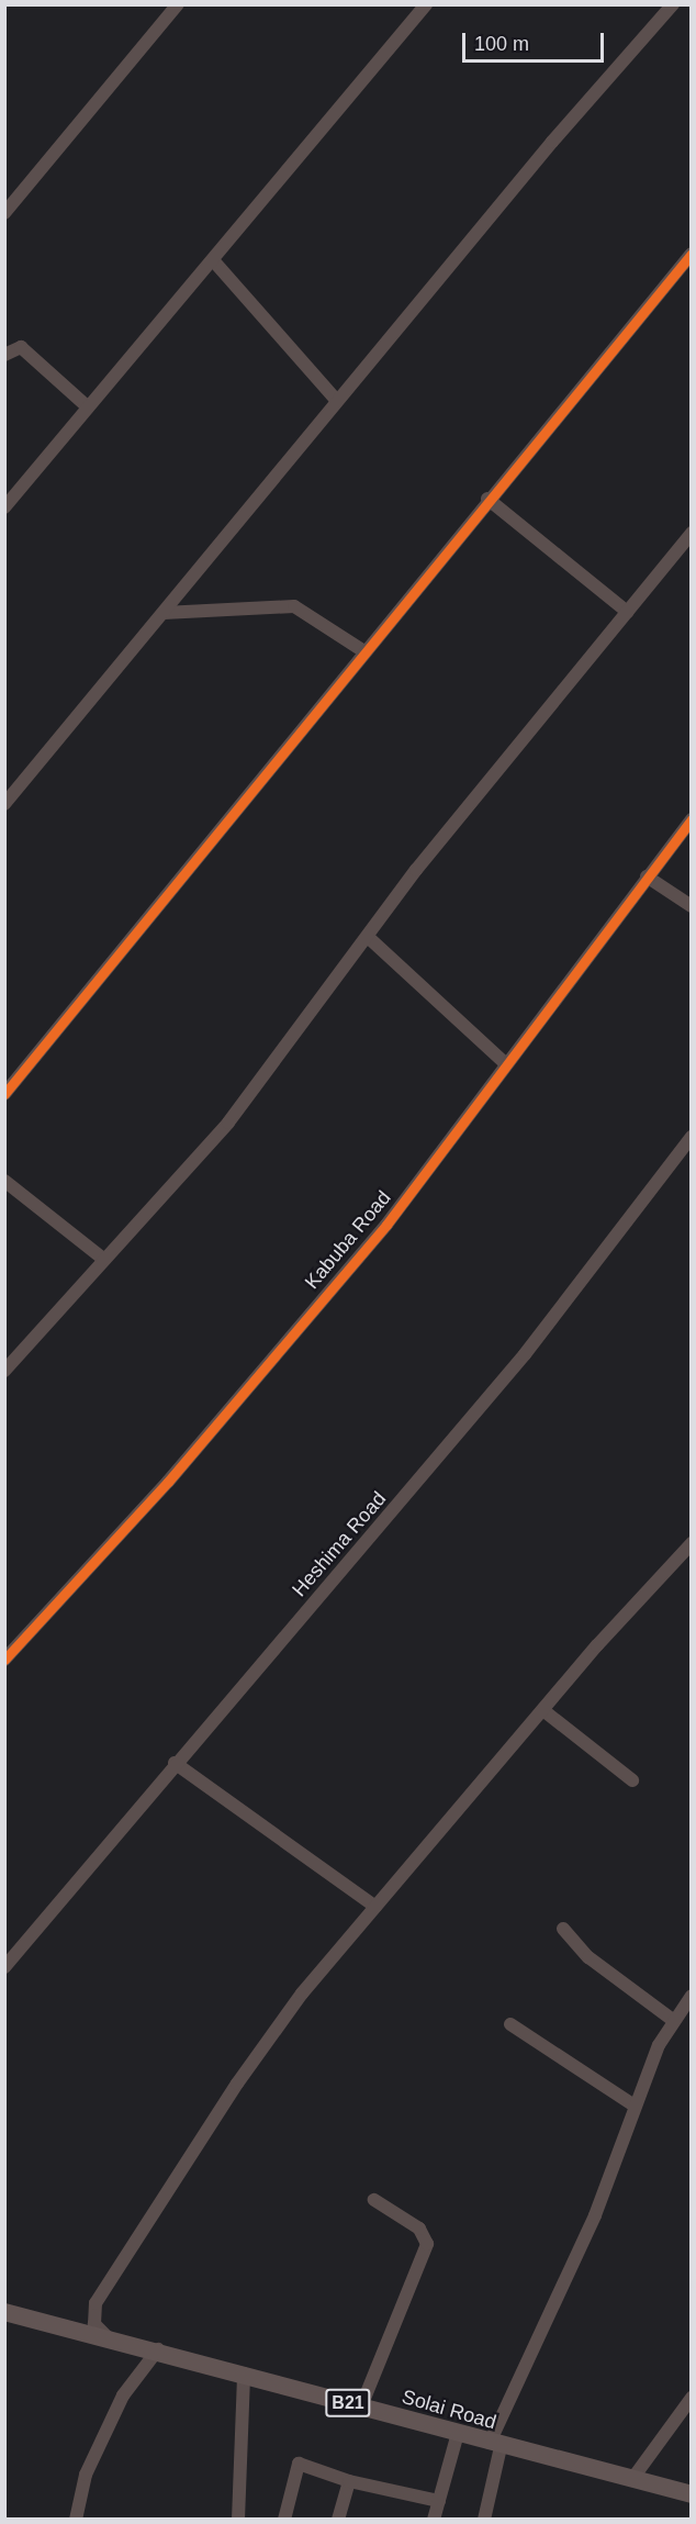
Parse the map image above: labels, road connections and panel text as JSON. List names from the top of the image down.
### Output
{
  "streets": {
    "highway": ["B21", "Solai Road"],
    "street": ["Kabuba Road", "Heshima Road"]
  },
  "scale_bar": "100 m"
}
